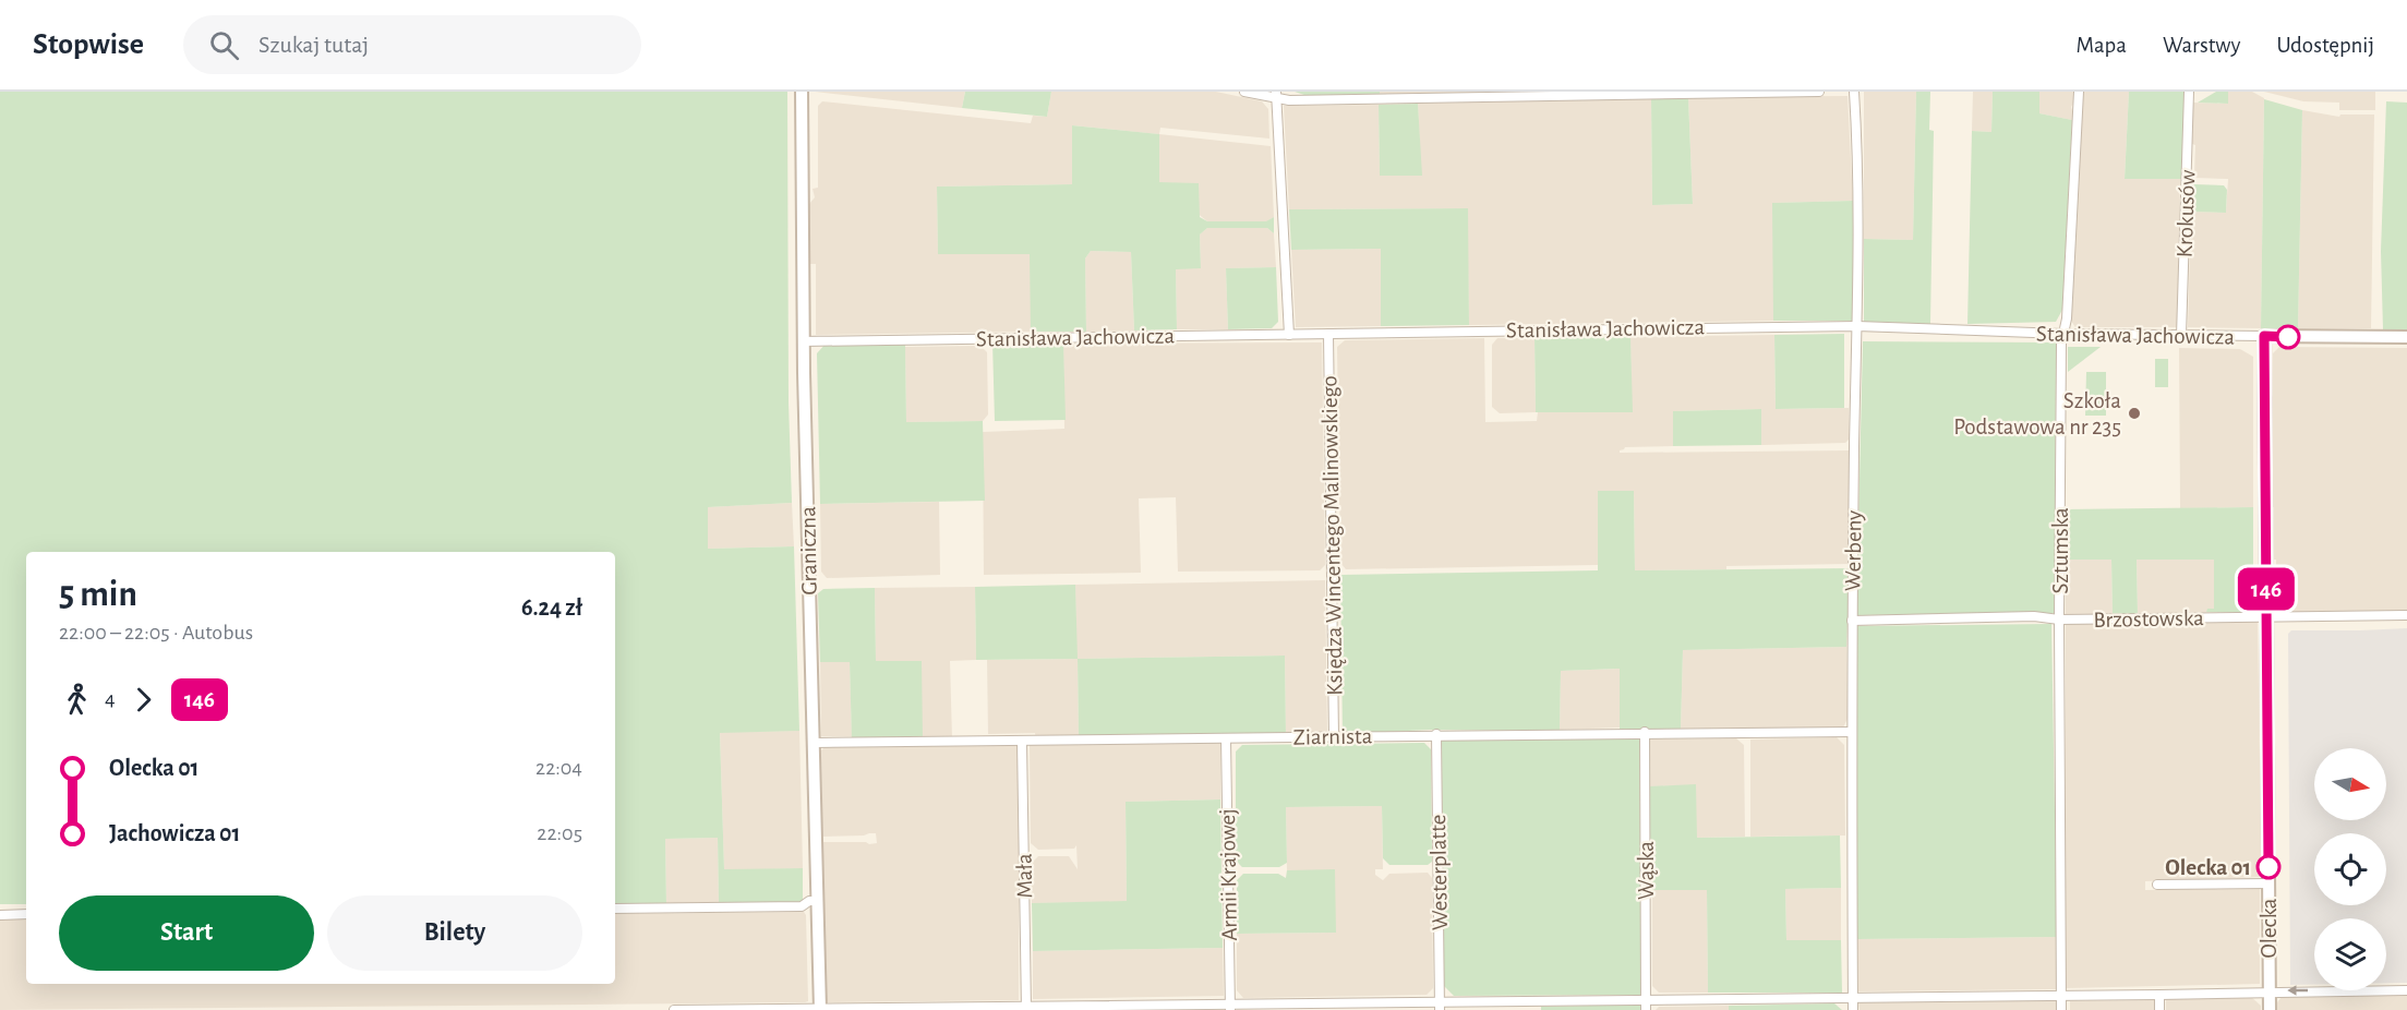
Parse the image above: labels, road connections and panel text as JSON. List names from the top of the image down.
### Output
{
  "streets": {
    "street": [
      "Krokusów",
      "Stanisława Jachowicza",
      "Księdza Wincentego Malinowskiego",
      "Graniczna",
      "Werbeny",
      "Sztumska",
      "Brzostowska",
      "Ziarnista",
      "Wąska",
      "Westerplatte",
      "Armii Krajowej",
      "Mała",
      "Olecka"
    ]
  },
  "crossings": [
    ["Krokusów", "Stanisława Jachowicza"],
    ["Stanisława Jachowicza", "Księdza Wincentego Malinowskiego"],
    ["Stanisława Jachowicza", "Graniczna"],
    ["Stanisława Jachowicza", "Werbeny"],
    ["Stanisława Jachowicza", "Sztumska"],
    ["Stanisława Jachowicza", "Olecka"],
    ["Księdza Wincentego Malinowskiego", "Ziarnista"],
    ["Graniczna", "Ziarnista"],
    ["Werbeny", "Brzostowska"],
    ["Werbeny", "Ziarnista"],
    ["Sztumska", "Brzostowska"],
    ["Brzostowska", "Olecka"],
    ["Ziarnista", "Wąska"],
    ["Ziarnista", "Westerplatte"],
    ["Ziarnista", "Armii Krajowej"],
    ["Ziarnista", "Mała"]
  ],
  "places": ["Szkoła Podstawowa nr 235", "Olecka 01"],
  "lines": ["bus line 146"],
  "north": "right",
  "page": {
    "header": "Stopwise",
    "search": "Szukaj tutaj",
    "nav": ["Mapa", "Warstwy", "Udostępnij"],
    "on_map": "146",
    "heading": ["5 min", "22:00 – 22:05 · Autobus", "6.24 zł"],
    "legs": ["4", "146"],
    "list": [
      {
        "name": "Olecka 01",
        "value": "22:04"
      },
      {
        "name": "Jachowicza 01",
        "value": "22:05"
      }
    ],
    "buttons": ["Start", "Bilety"]
  }
}
